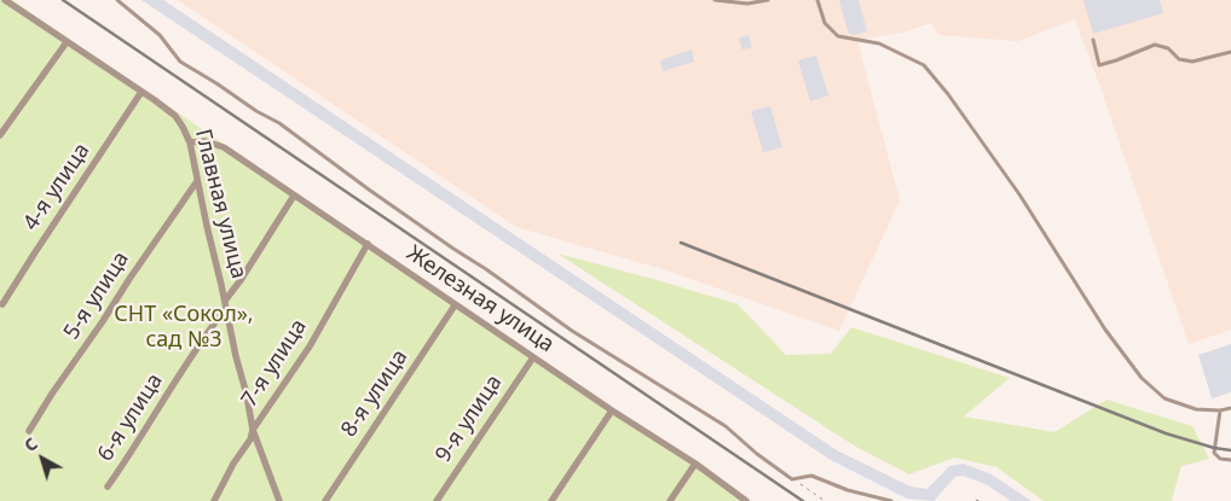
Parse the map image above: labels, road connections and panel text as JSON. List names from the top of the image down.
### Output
{
  "streets": {
    "street": [
      "4-я улица",
      "Главная улица",
      "5-я улица",
      "Железная улица",
      "7-я улица",
      "8-я улица",
      "6-я улица",
      "9-я улица"
    ]
  },
  "crossings": [
    ["4-я улица", "Главная улица"],
    ["Главная улица", "5-я улица"],
    ["Главная улица", "Железная улица"],
    ["Главная улица", "7-я улица"],
    ["Главная улица", "6-я улица"],
    ["Железная улица", "7-я улица"],
    ["Железная улица", "8-я улица"],
    ["Железная улица", "6-я улица"],
    ["Железная улица", "9-я улица"]
  ],
  "parks": ["СНТ «Сокол», сад №3"],
  "north": "top left"
}
